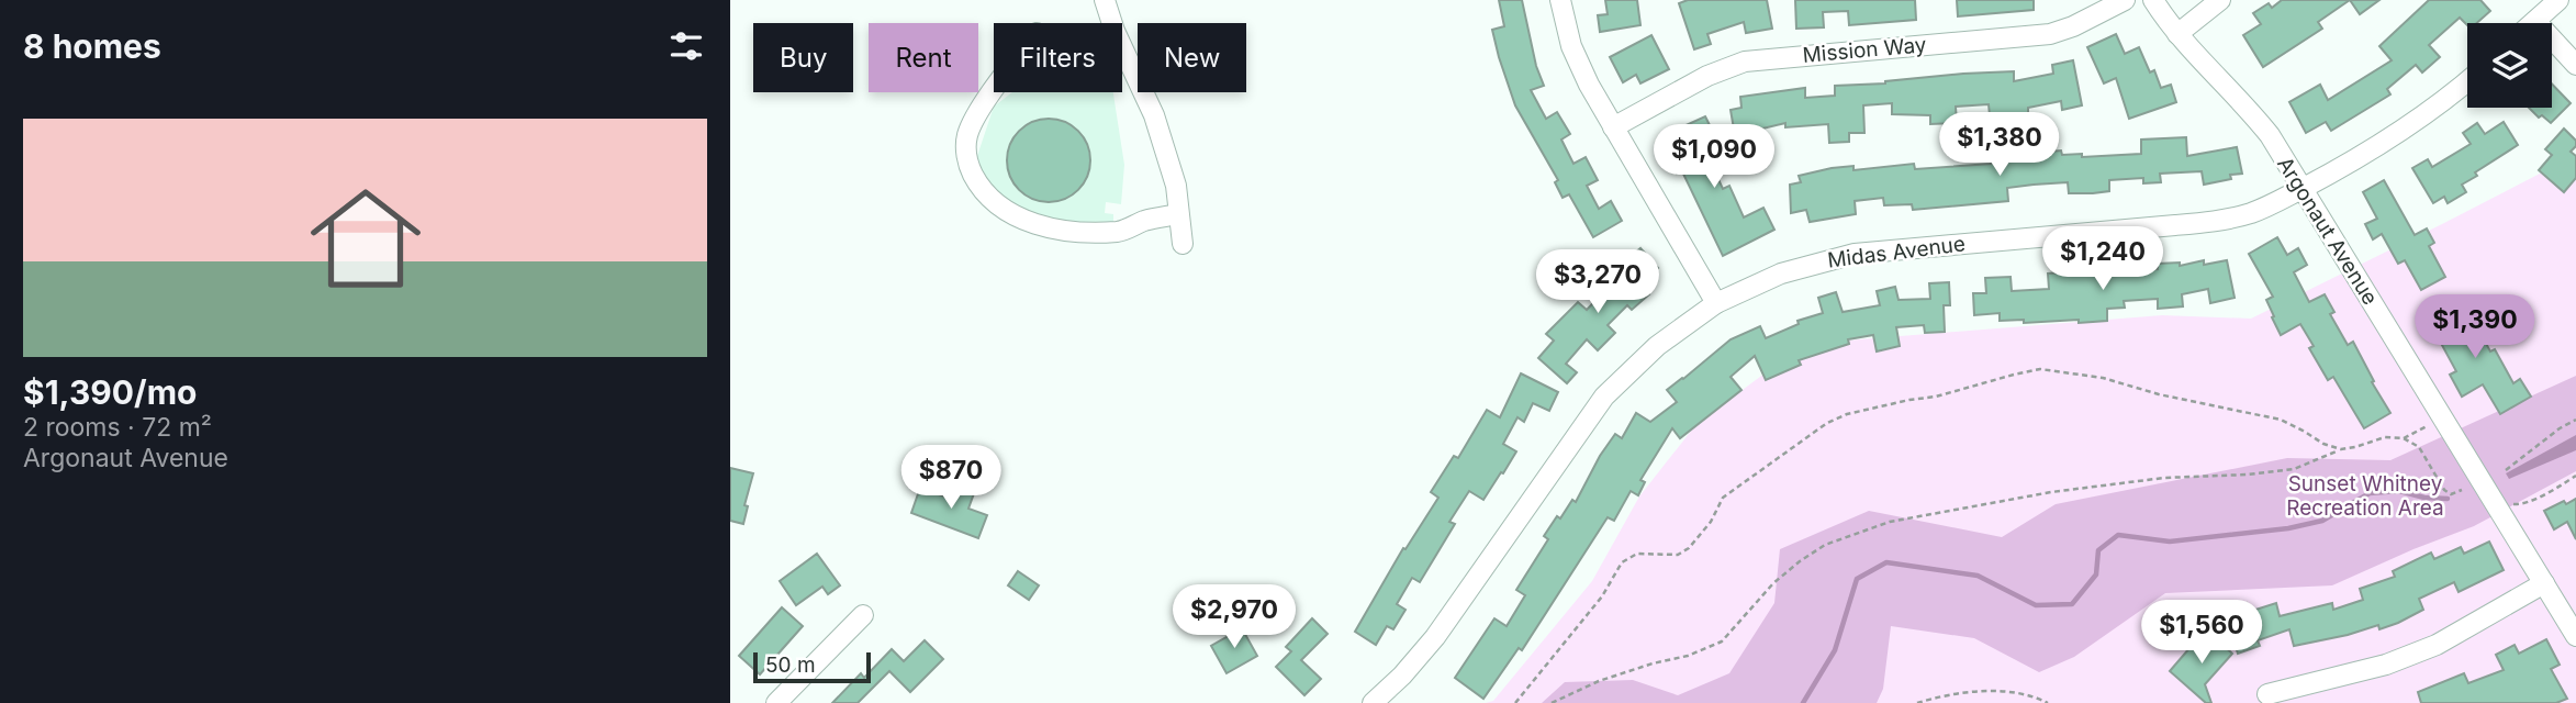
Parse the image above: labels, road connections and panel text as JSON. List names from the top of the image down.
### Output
{
  "streets": {
    "street": ["Mission Way", "Argonaut Avenue", "Midas Avenue"]
  },
  "crossings": [
    ["Argonaut Avenue", "Midas Avenue"]
  ],
  "parks": ["Sunset Whitney Recreation Area"],
  "scale_bar": "50 m",
  "page": {
    "heading": "8 homes",
    "chip": [
      "Buy",
      "Rent",
      "Filters",
      "New"
    ],
    "list": [
      {
        "name": "$1,390/mo",
        "note": "2 rooms · 72 m² · Argonaut Avenue"
      }
    ],
    "price": [
      "$1,380",
      "$1,090",
      "$1,240",
      "$3,270",
      "$1,390",
      "$870",
      "$2,970",
      "$1,560"
    ],
    "scale": "50 m"
  }
}
